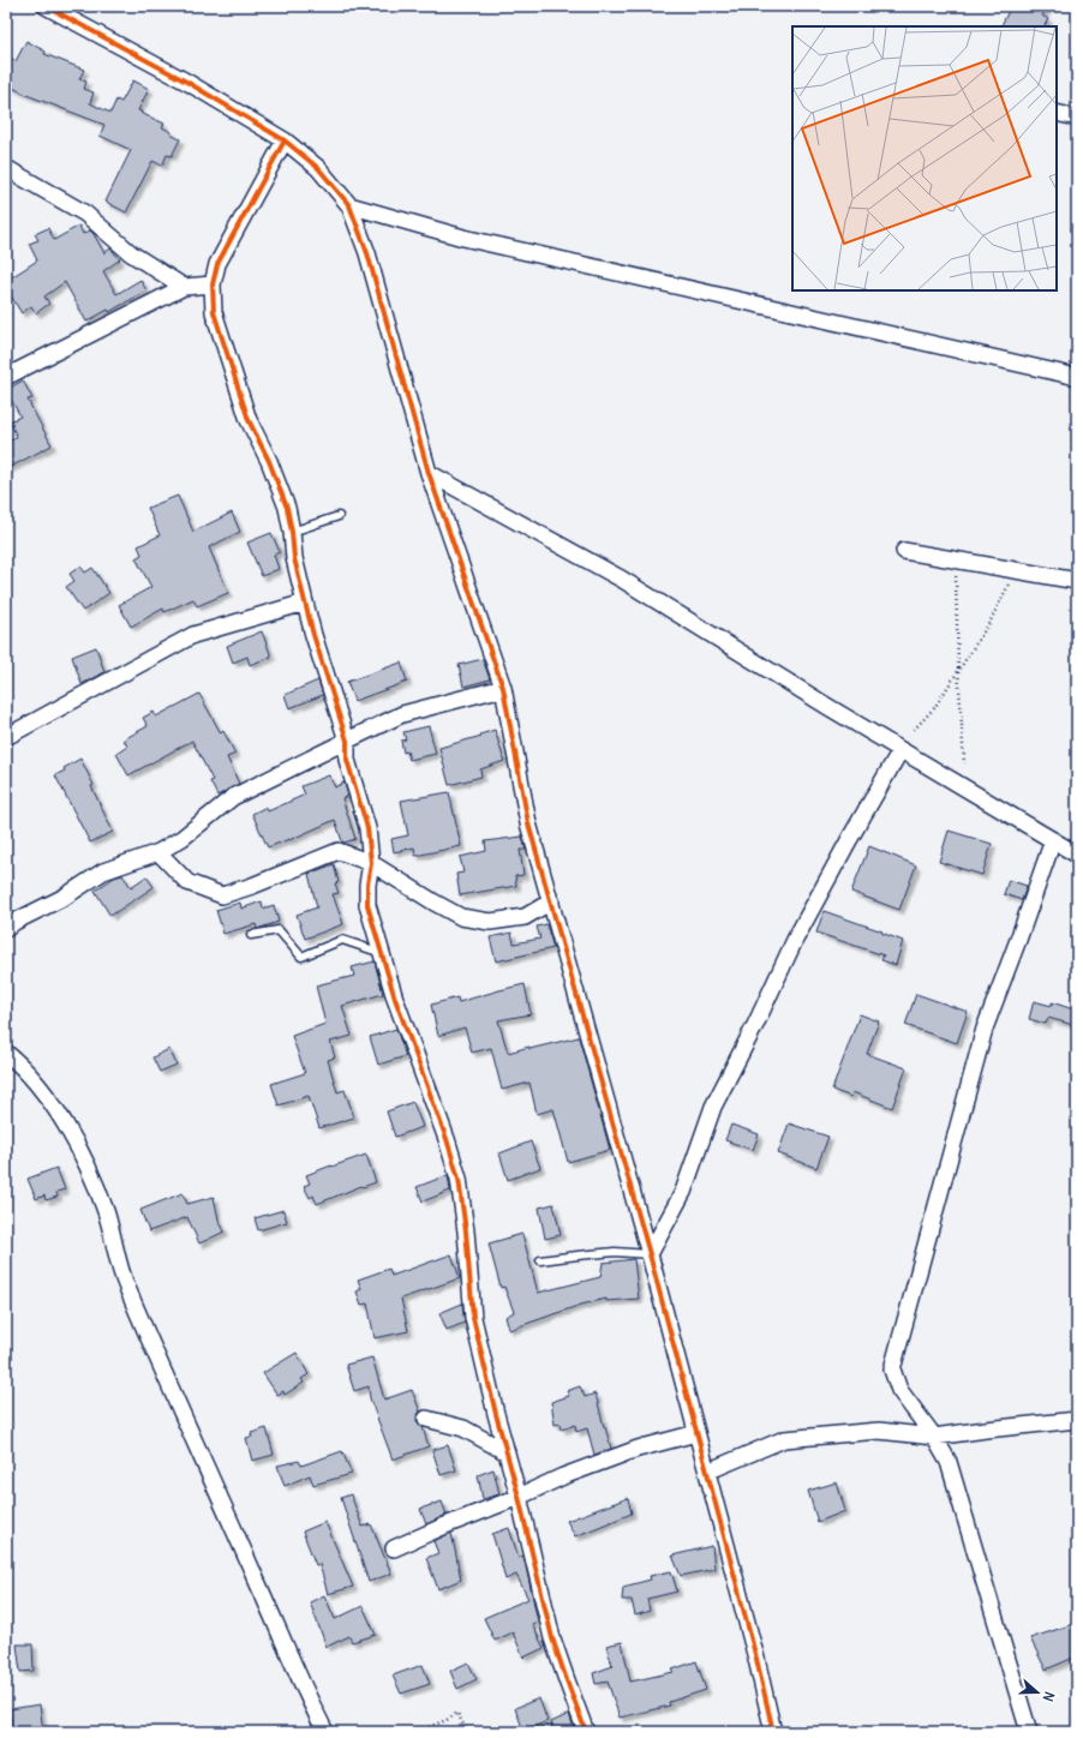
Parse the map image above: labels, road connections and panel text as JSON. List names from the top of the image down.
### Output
{
  "north": "right"
}
